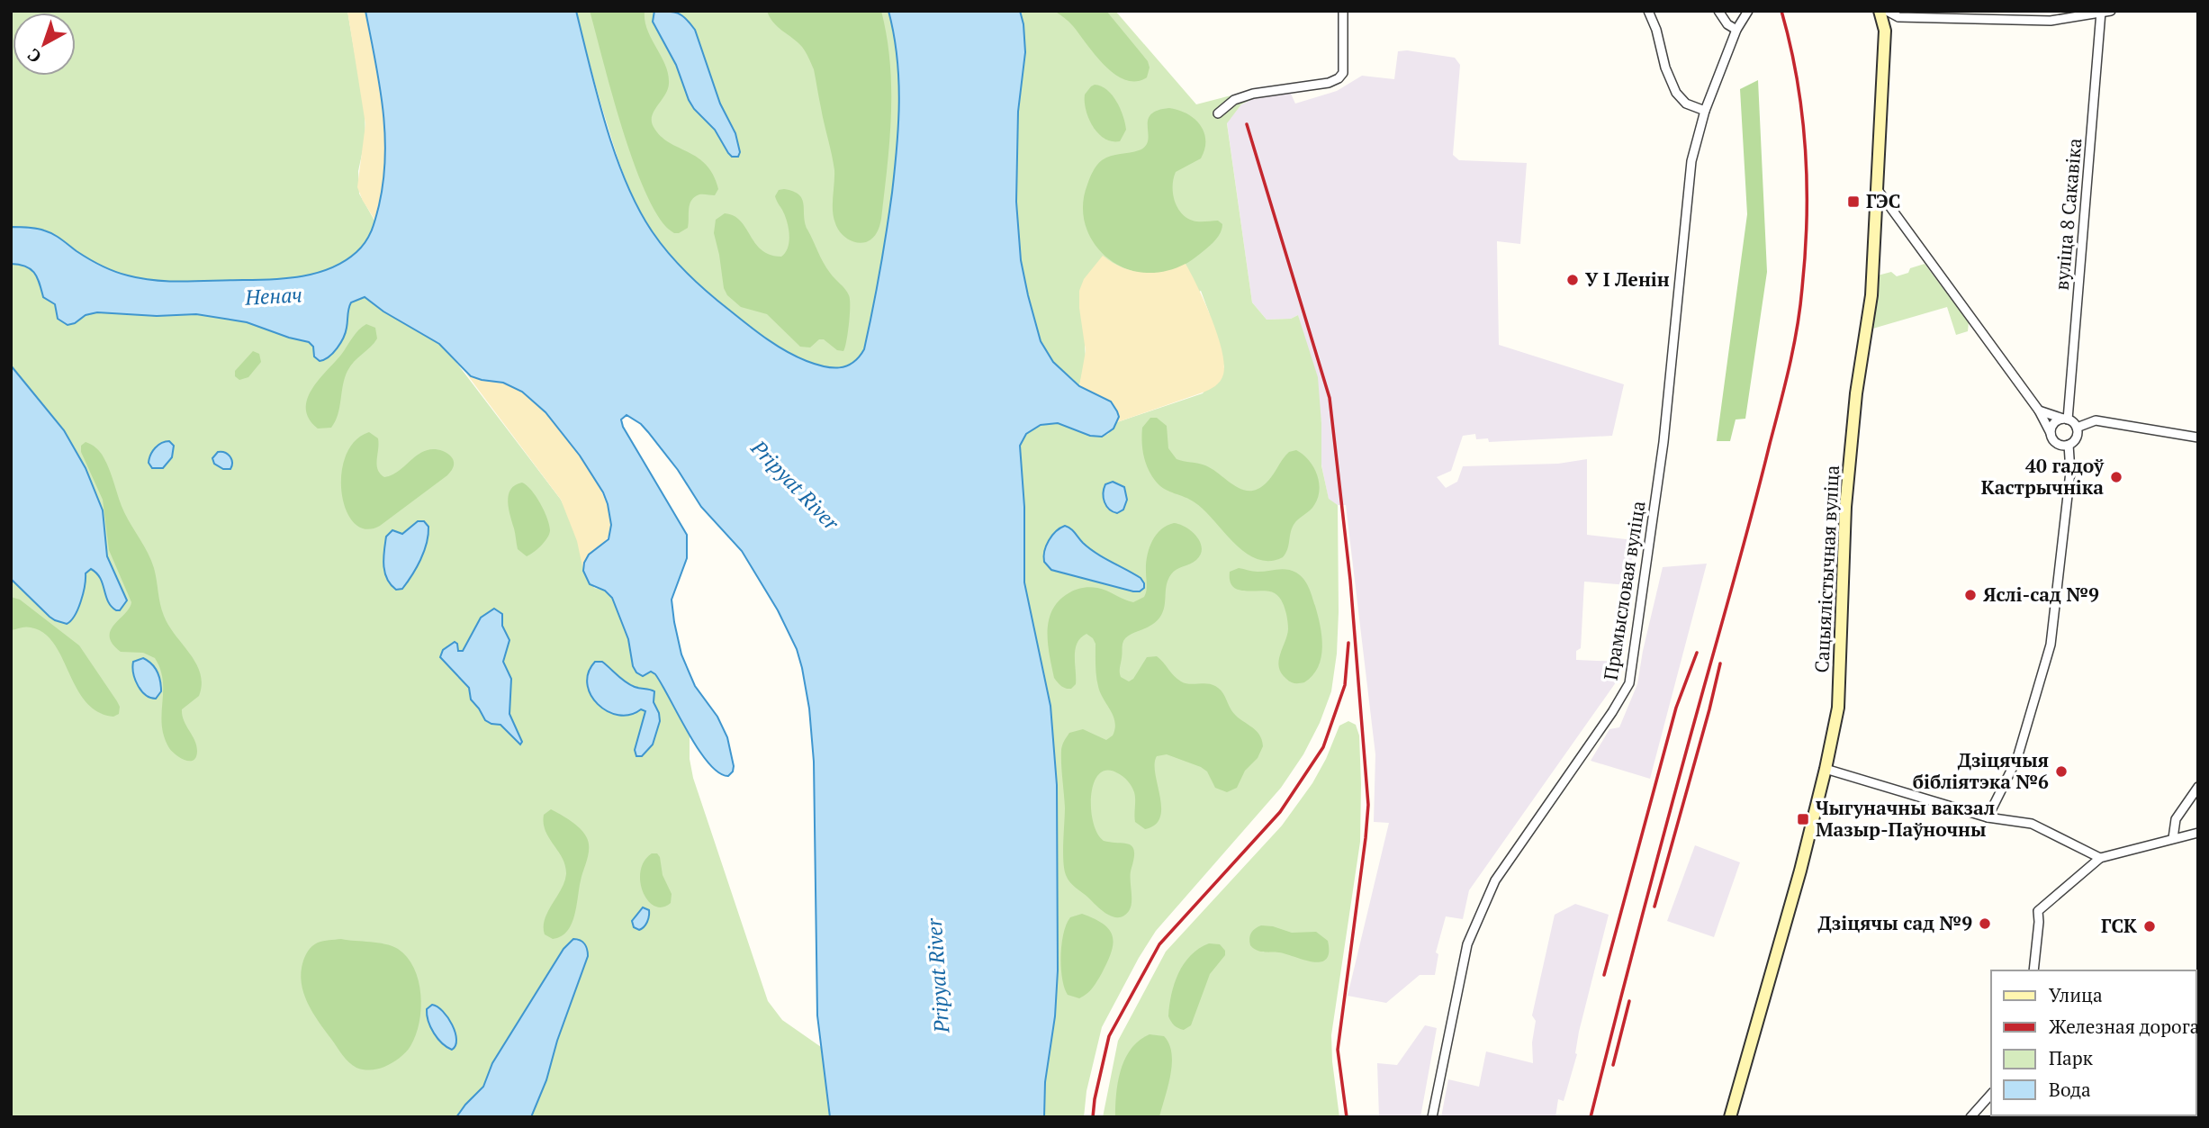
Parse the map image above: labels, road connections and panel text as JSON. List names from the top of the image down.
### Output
{
  "streets": {
    "street": ["вуліца 8 Сакавіка", "Сацыялістычная вуліца", "Прамысловая вуліца"]
  },
  "water": ["Ненач", "Pripyat River"],
  "places": {
    "transit": ["ГЭС", "Чыгуначны вакзал Мазыр-Паўночны"],
    "other": [
      "У І Ленін",
      "40 гадоў Кастрычніка",
      "Яслі-сад №9",
      "Дзіцячыя бібліятэка №6",
      "Дзіцячы сад №9",
      "ГСК"
    ]
  },
  "legend": [
    "Улица",
    "Железная дорога",
    "Парк",
    "Вода"
  ],
  "north": "bottom left"
}
